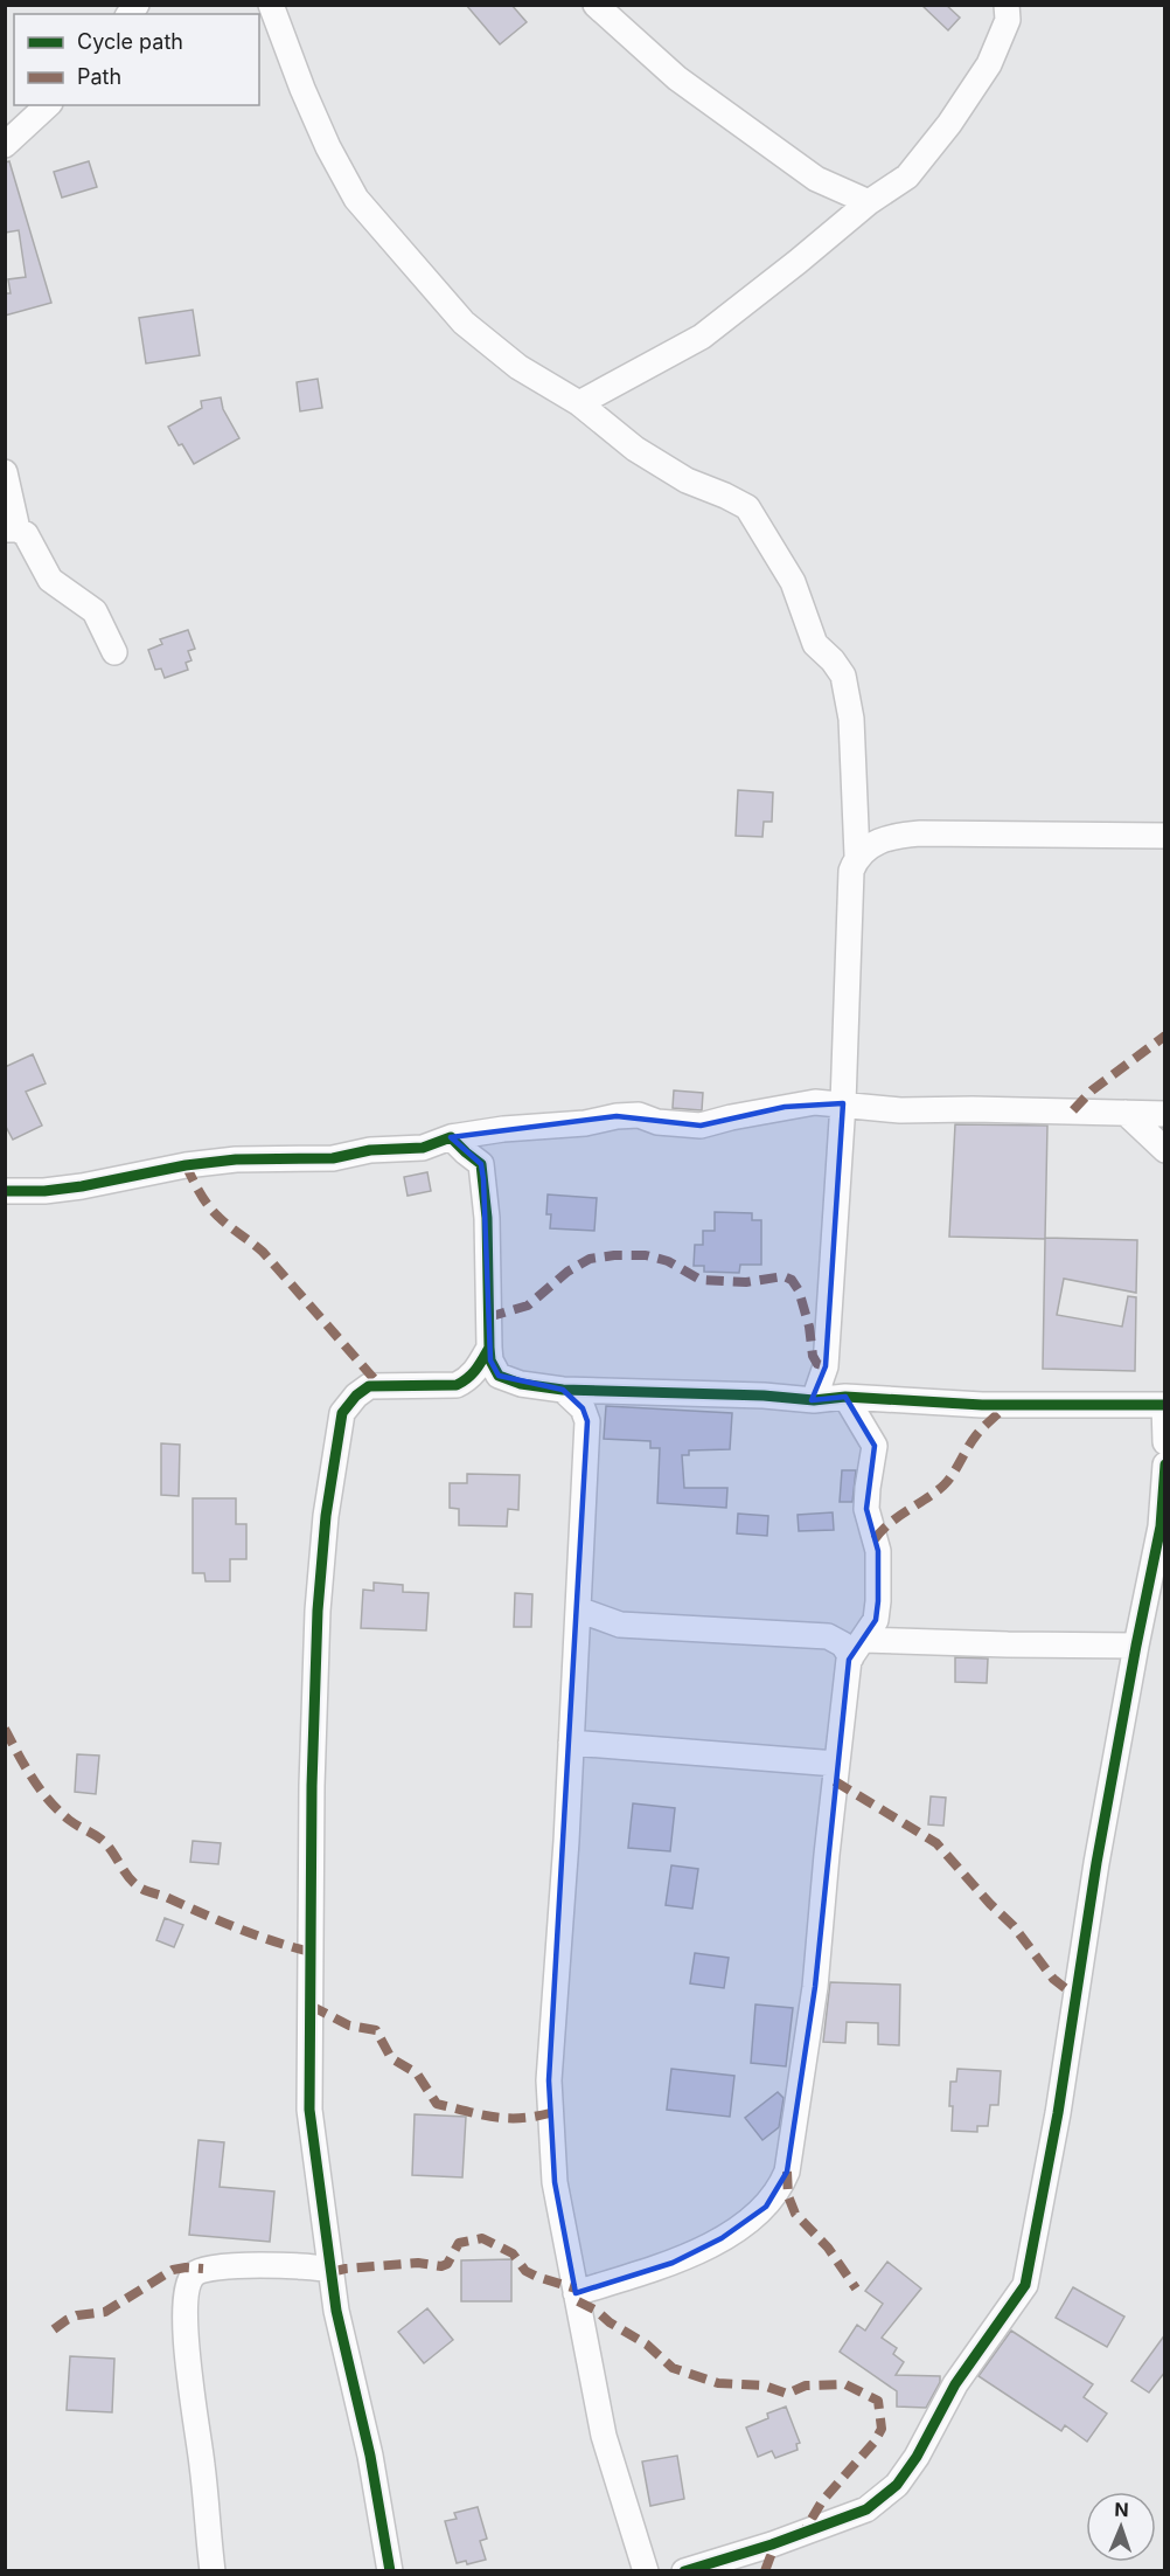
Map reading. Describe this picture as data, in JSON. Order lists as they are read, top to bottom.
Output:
{
  "legend": ["Cycle path", "Path"],
  "north": "top"
}
